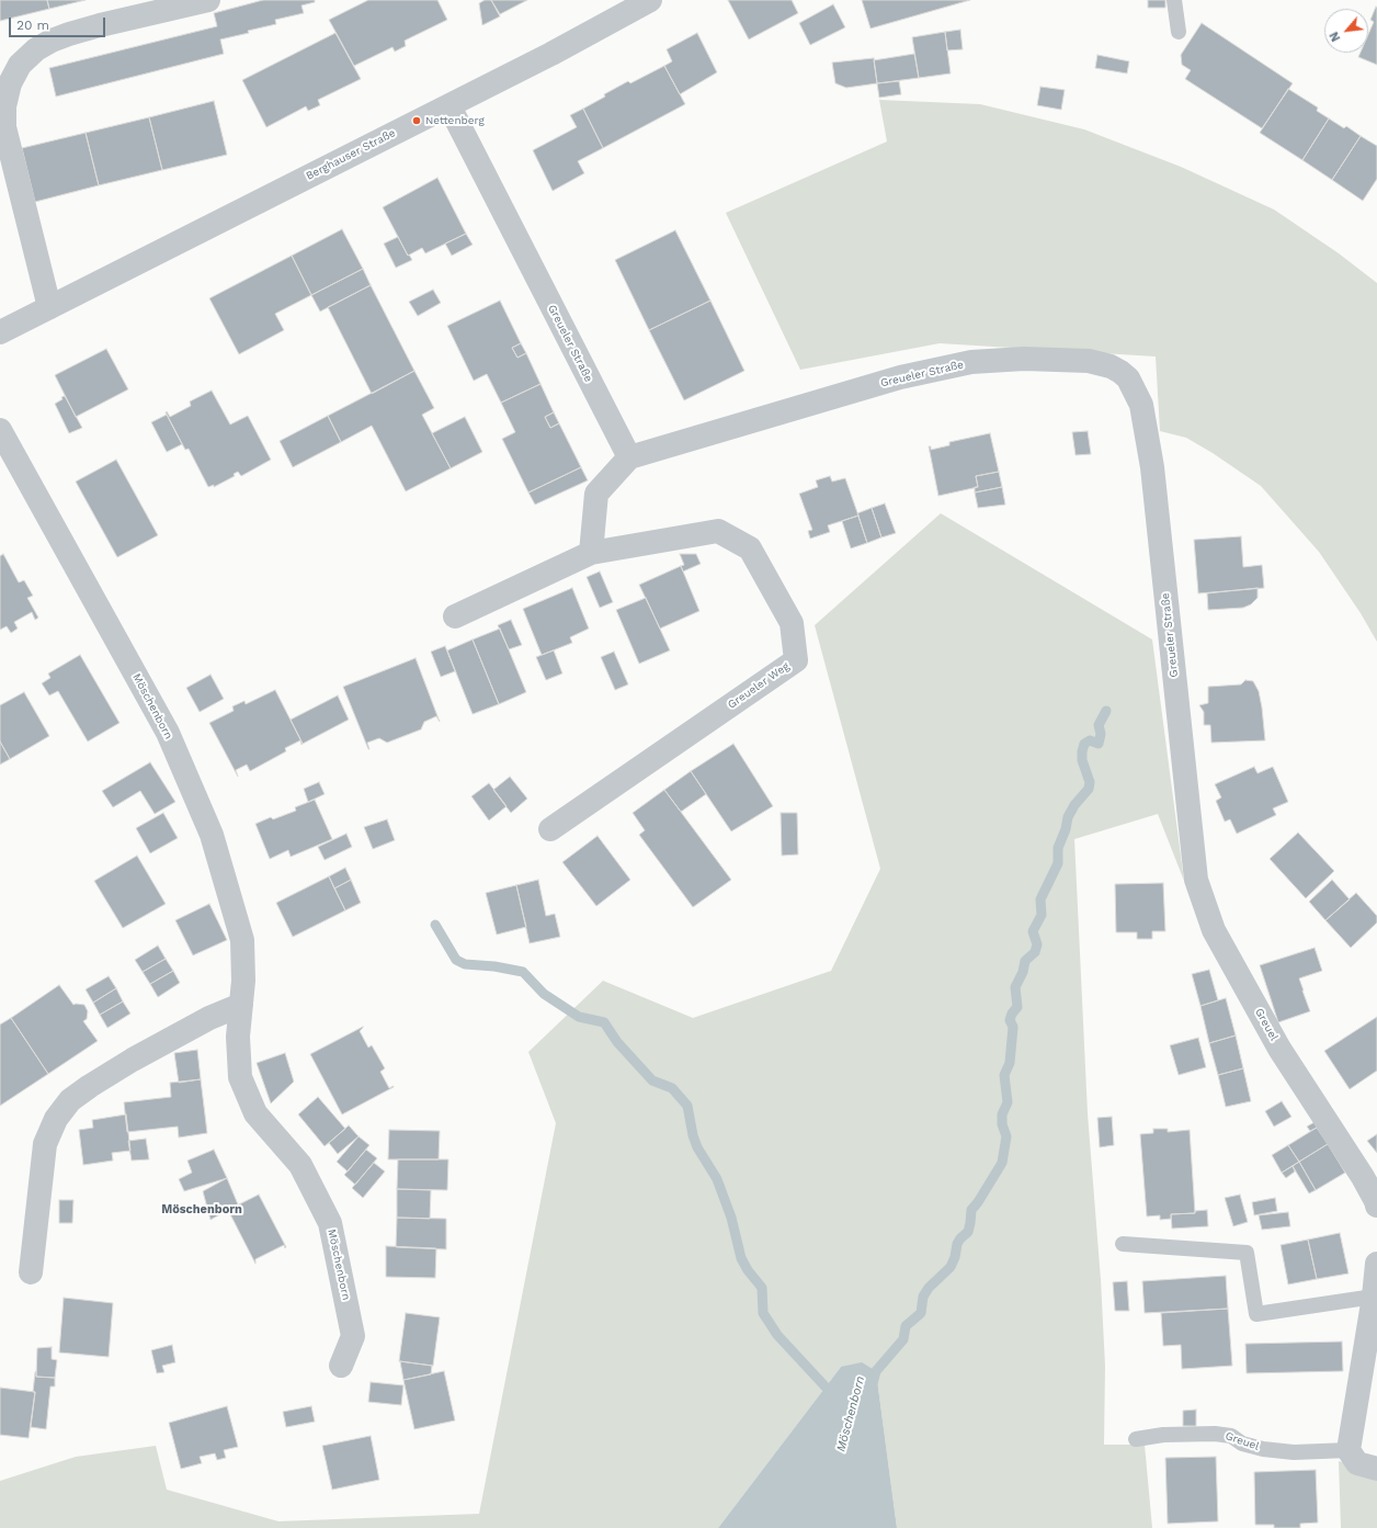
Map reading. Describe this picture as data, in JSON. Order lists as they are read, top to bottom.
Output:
{
  "streets": {
    "street": [
      "Berghauser Straße",
      "Greueler Straße",
      "Greueler Weg",
      "Möschenborn",
      "Greuel"
    ]
  },
  "crossings": [
    ["Berghauser Straße", "Greueler Straße"],
    ["Greueler Straße", "Greuel"]
  ],
  "districts": ["Möschenborn"],
  "water": ["Möschenborn"],
  "places": ["Nettenberg"],
  "scale_bar": "20 m",
  "north": "bottom left"
}
